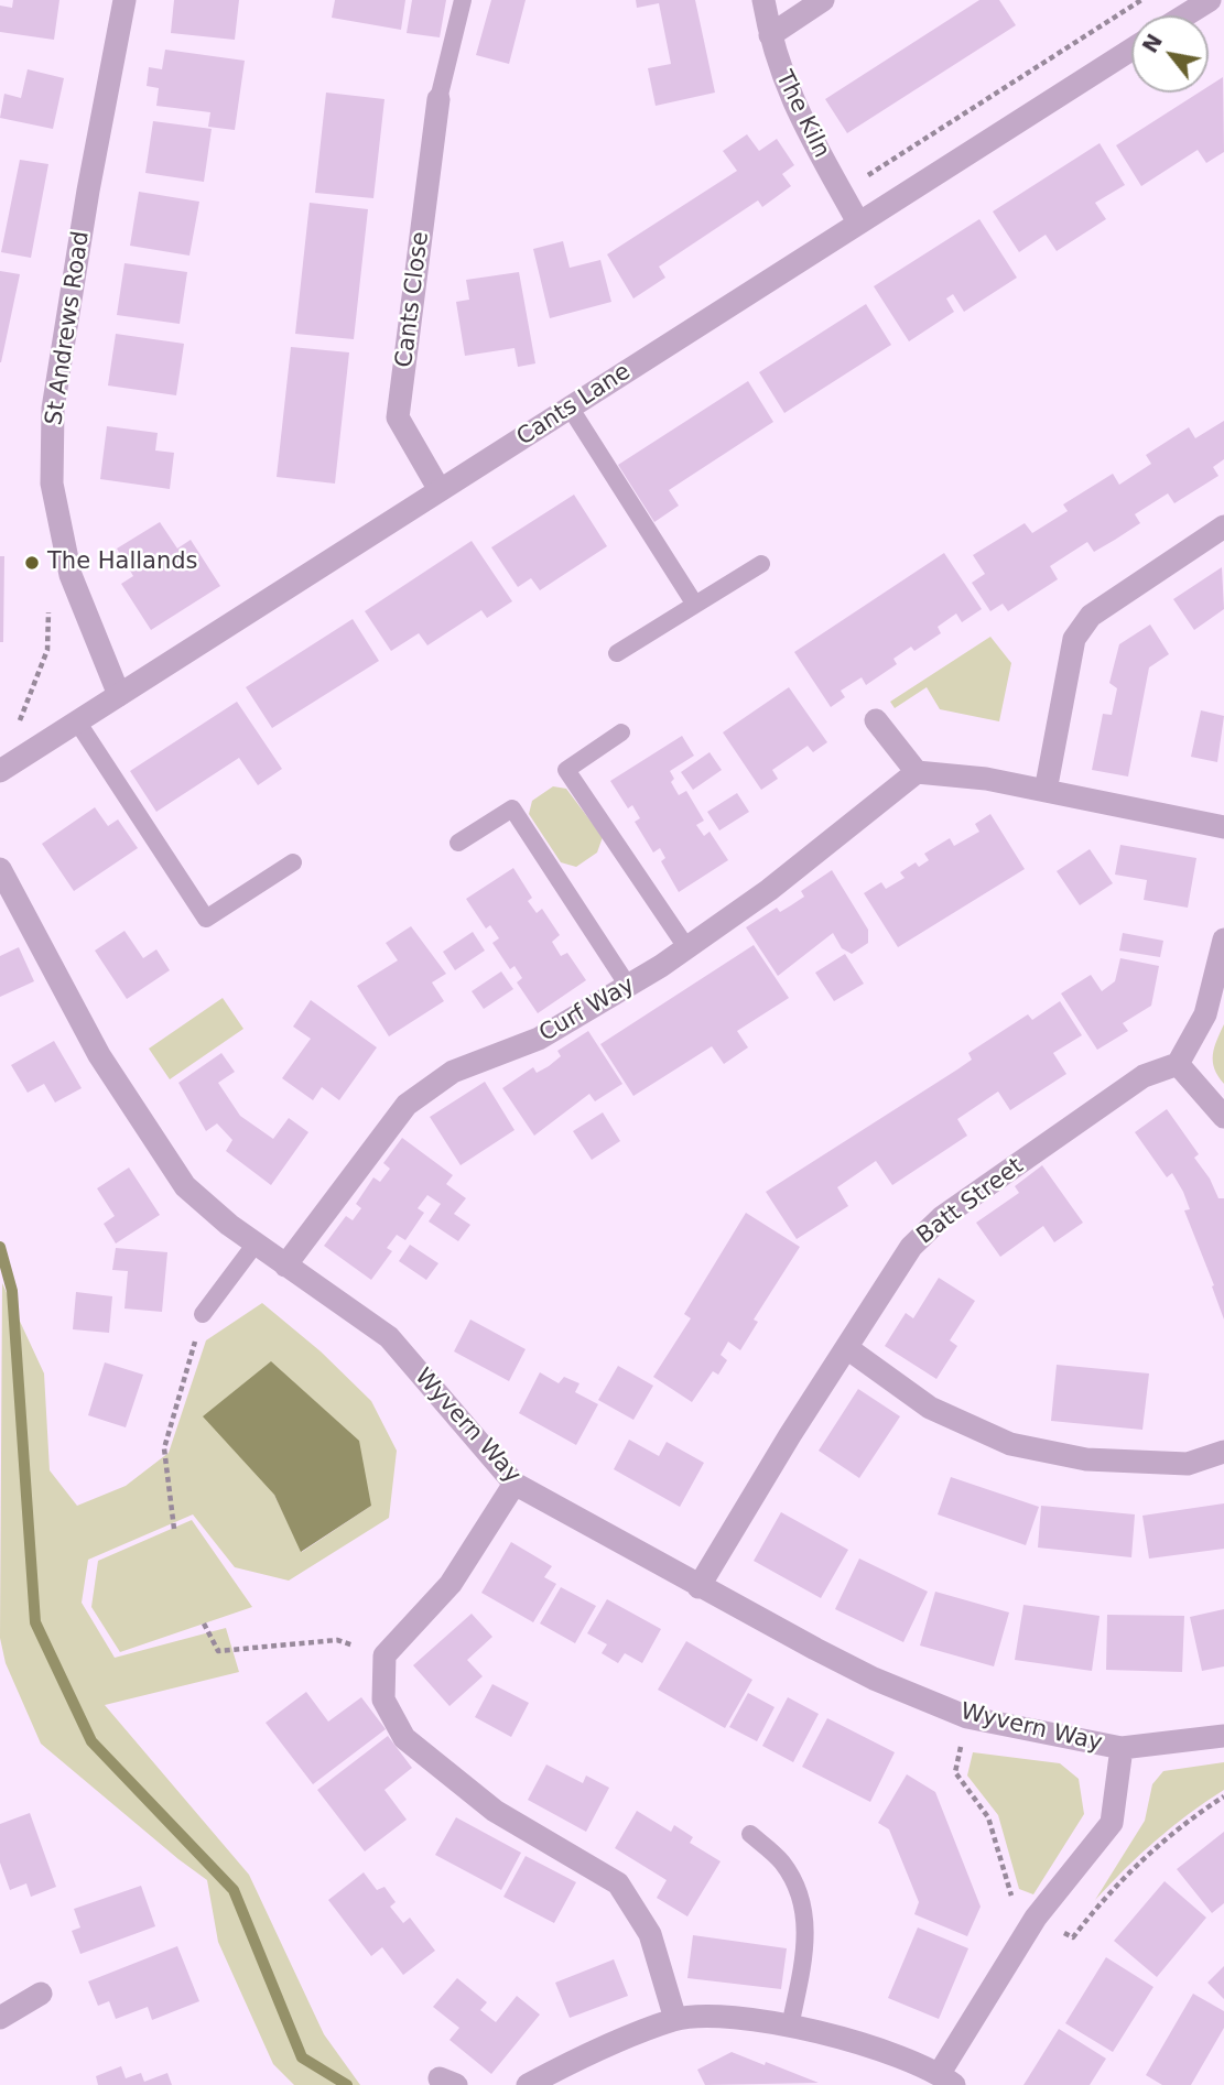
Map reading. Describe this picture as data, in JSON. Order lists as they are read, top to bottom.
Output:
{
  "streets": {
    "street": [
      "The Kiln",
      "Cants Close",
      "St Andrews Road",
      "Cants Lane",
      "Curf Way",
      "Batt Street",
      "Wyvern Way"
    ]
  },
  "crossings": [
    ["The Kiln", "Cants Lane"],
    ["Cants Close", "Cants Lane"],
    ["St Andrews Road", "Cants Lane"],
    ["Curf Way", "Wyvern Way"],
    ["Batt Street", "Wyvern Way"]
  ],
  "places": ["The Hallands"],
  "north": "top left"
}
